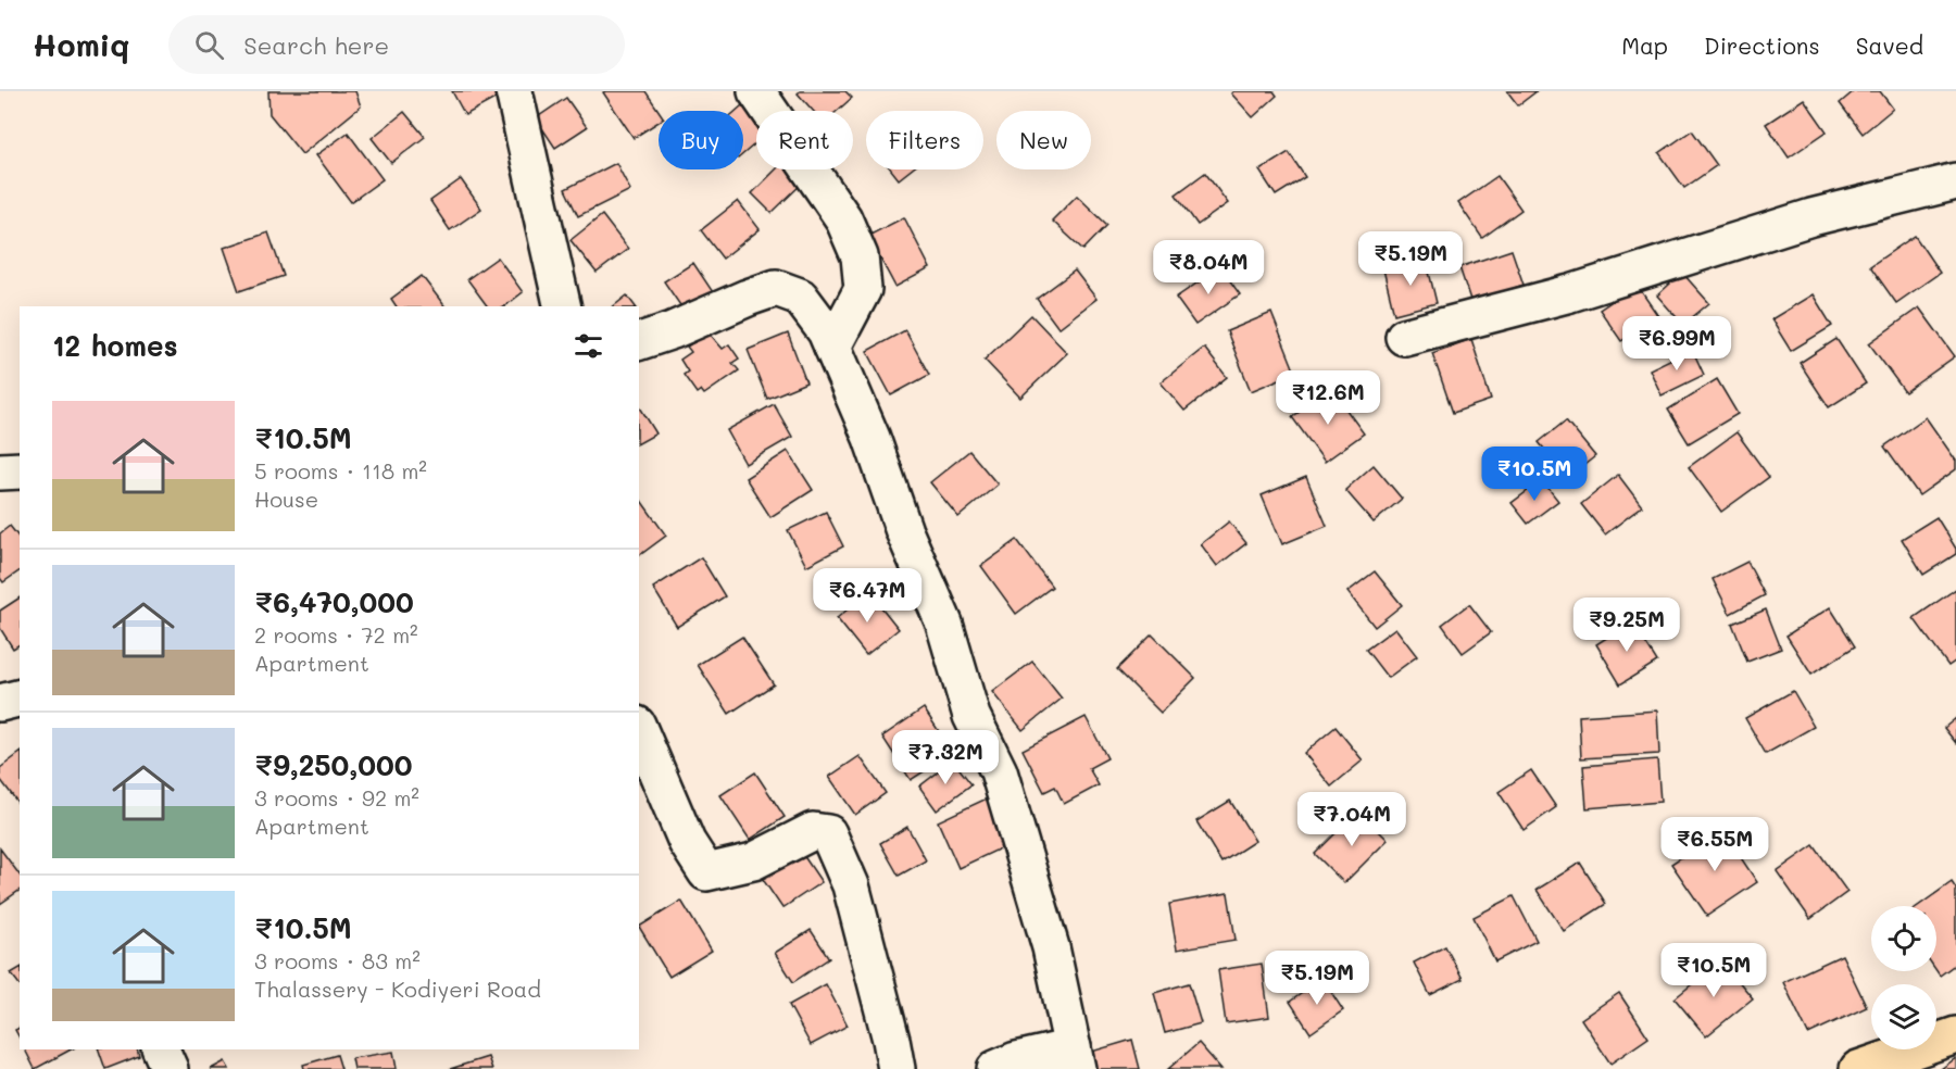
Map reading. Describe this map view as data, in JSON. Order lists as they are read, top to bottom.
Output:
{
  "page": {
    "header": "Homiq",
    "search": "Search here",
    "nav": ["Map", "Directions", "Saved"],
    "chip": [
      "Buy",
      "Rent",
      "Filters",
      "New"
    ],
    "price": [
      "₹5.19M",
      "₹8.04M",
      "₹6.99M",
      "₹12.6M",
      "₹10.5M",
      "₹6.47M",
      "₹9.25M",
      "₹7.32M",
      "₹7.04M",
      "₹6.55M",
      "₹10.5M",
      "₹5.19M"
    ],
    "heading": "12 homes",
    "list": [
      {
        "name": "₹10.5M",
        "note": "5 rooms · 118 m² · House"
      },
      {
        "name": "₹6,470,000",
        "note": "2 rooms · 72 m² · Apartment"
      },
      {
        "name": "₹9,250,000",
        "note": "3 rooms · 92 m² · Apartment"
      },
      {
        "name": "₹10.5M",
        "note": "3 rooms · 83 m² · Thalassery - Kodiyeri Road"
      }
    ]
  }
}
